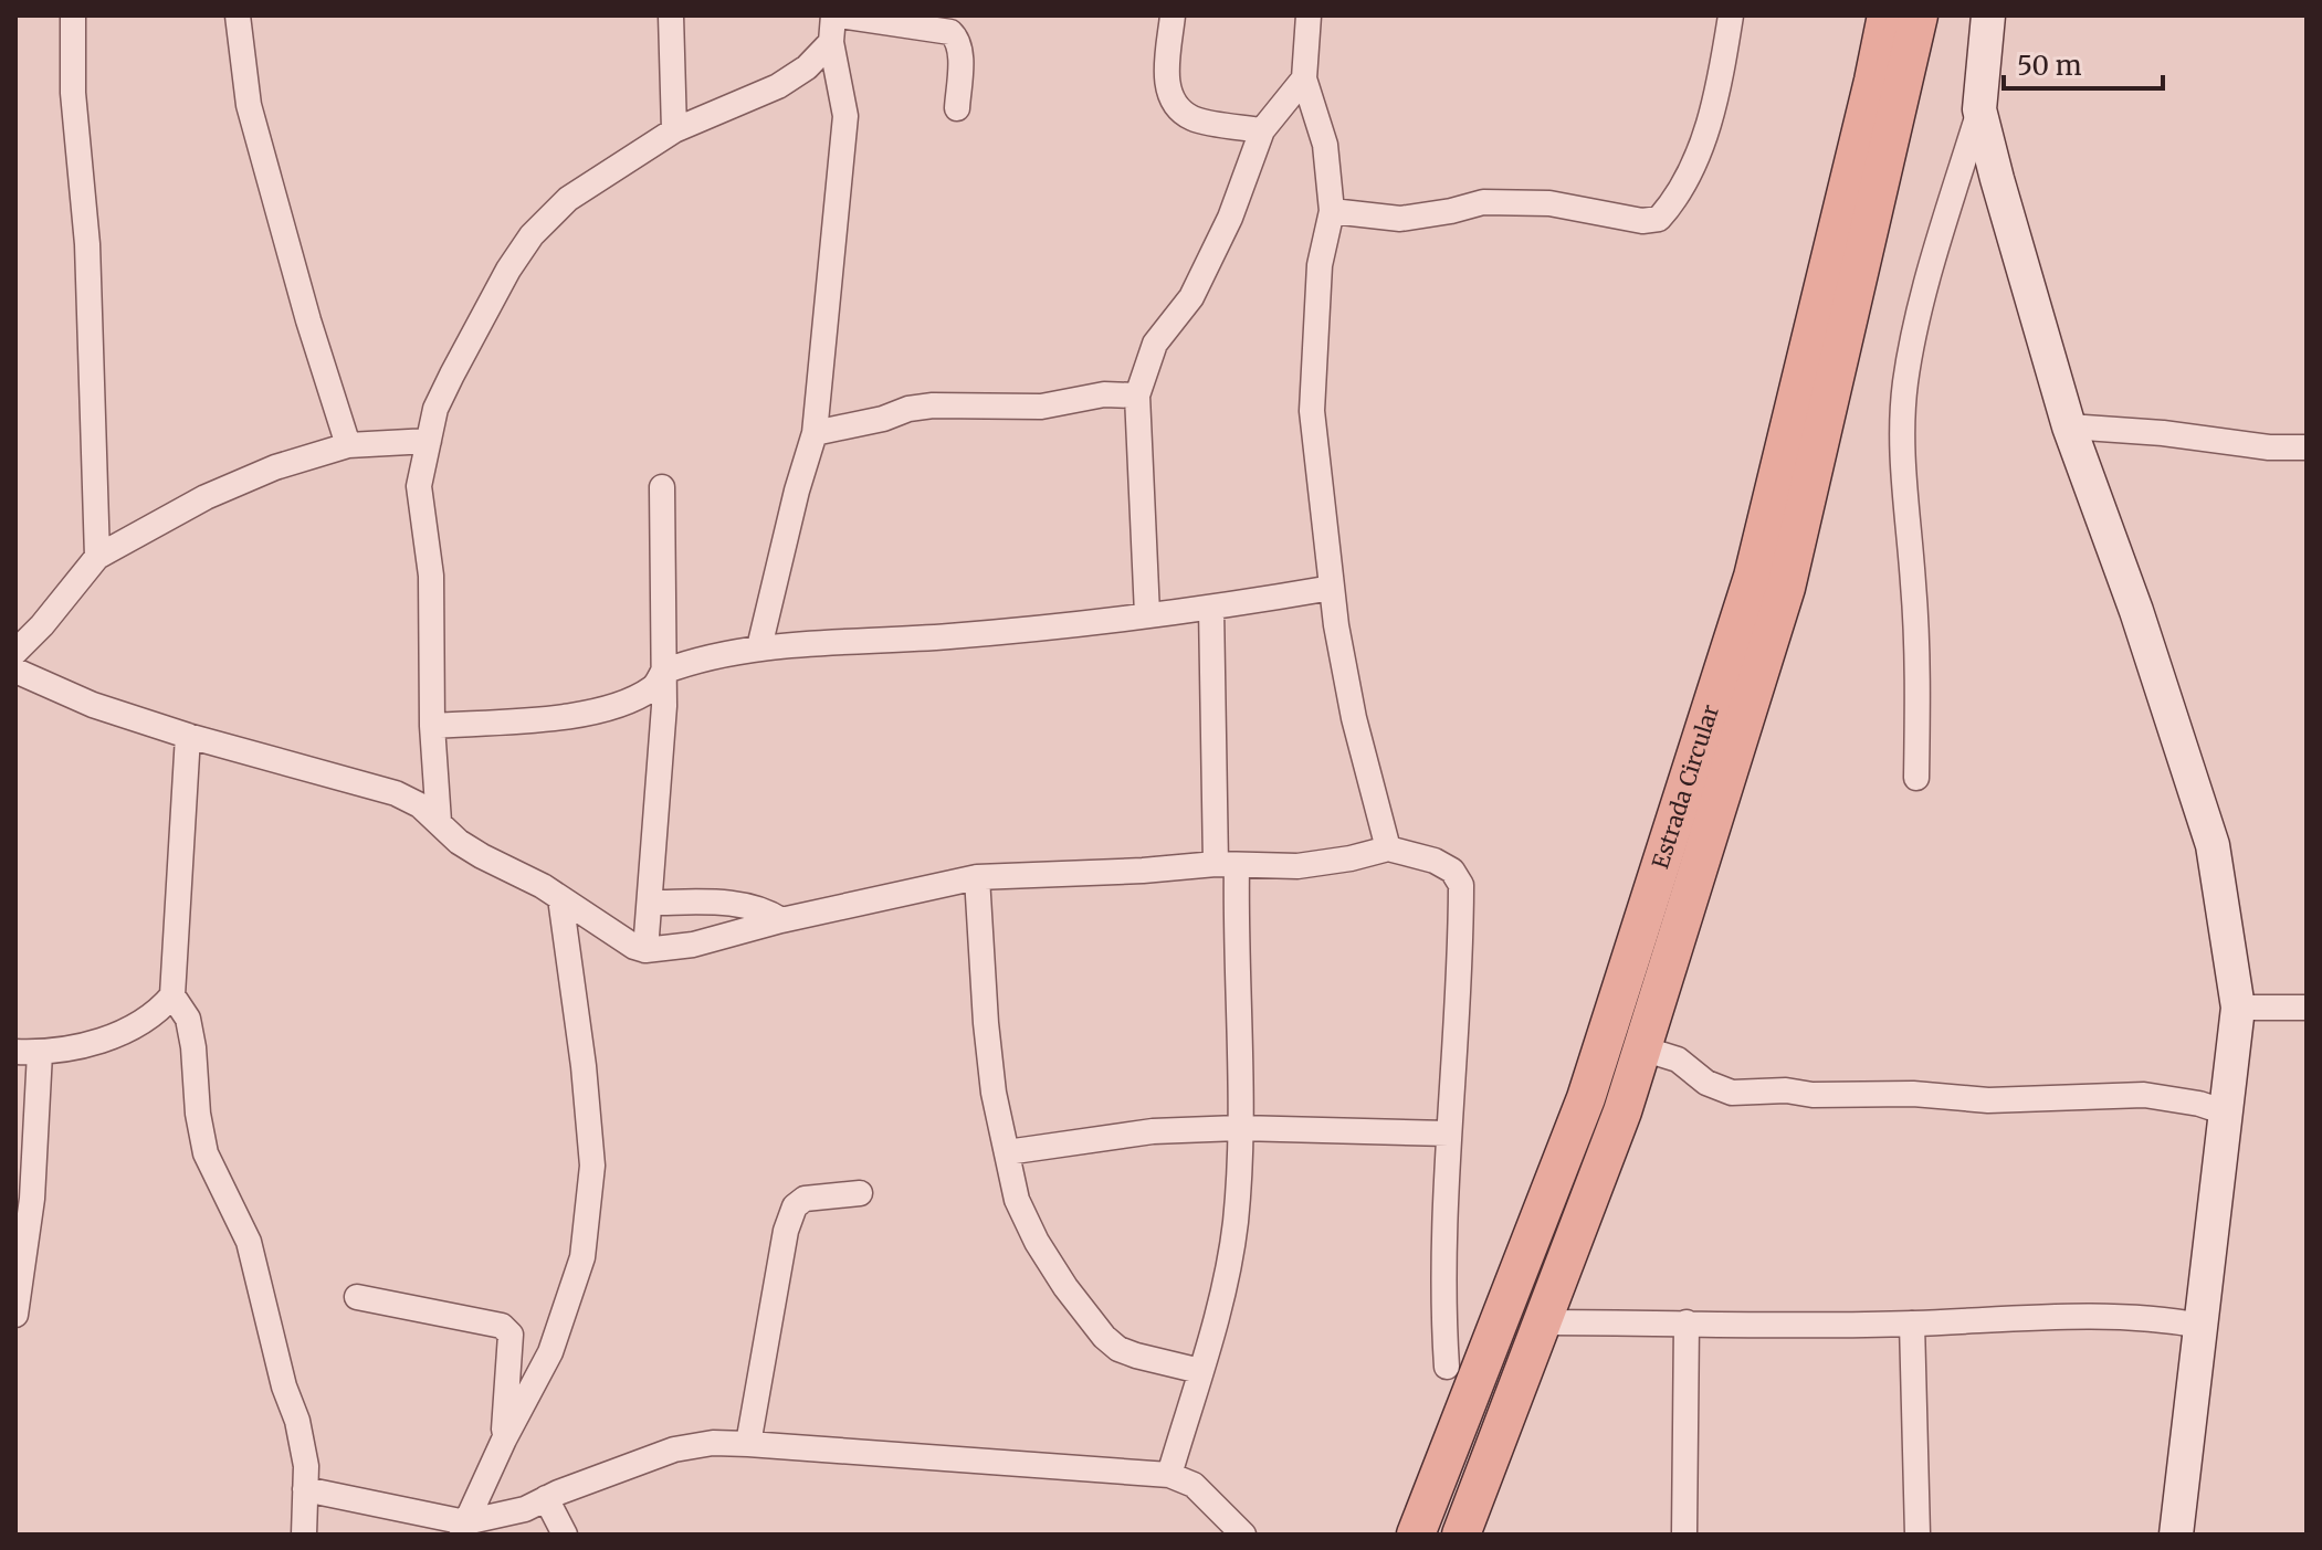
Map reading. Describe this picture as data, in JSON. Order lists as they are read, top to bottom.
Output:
{
  "streets": {
    "main road": ["Estrada Circular"]
  },
  "scale_bar": "50 m"
}
